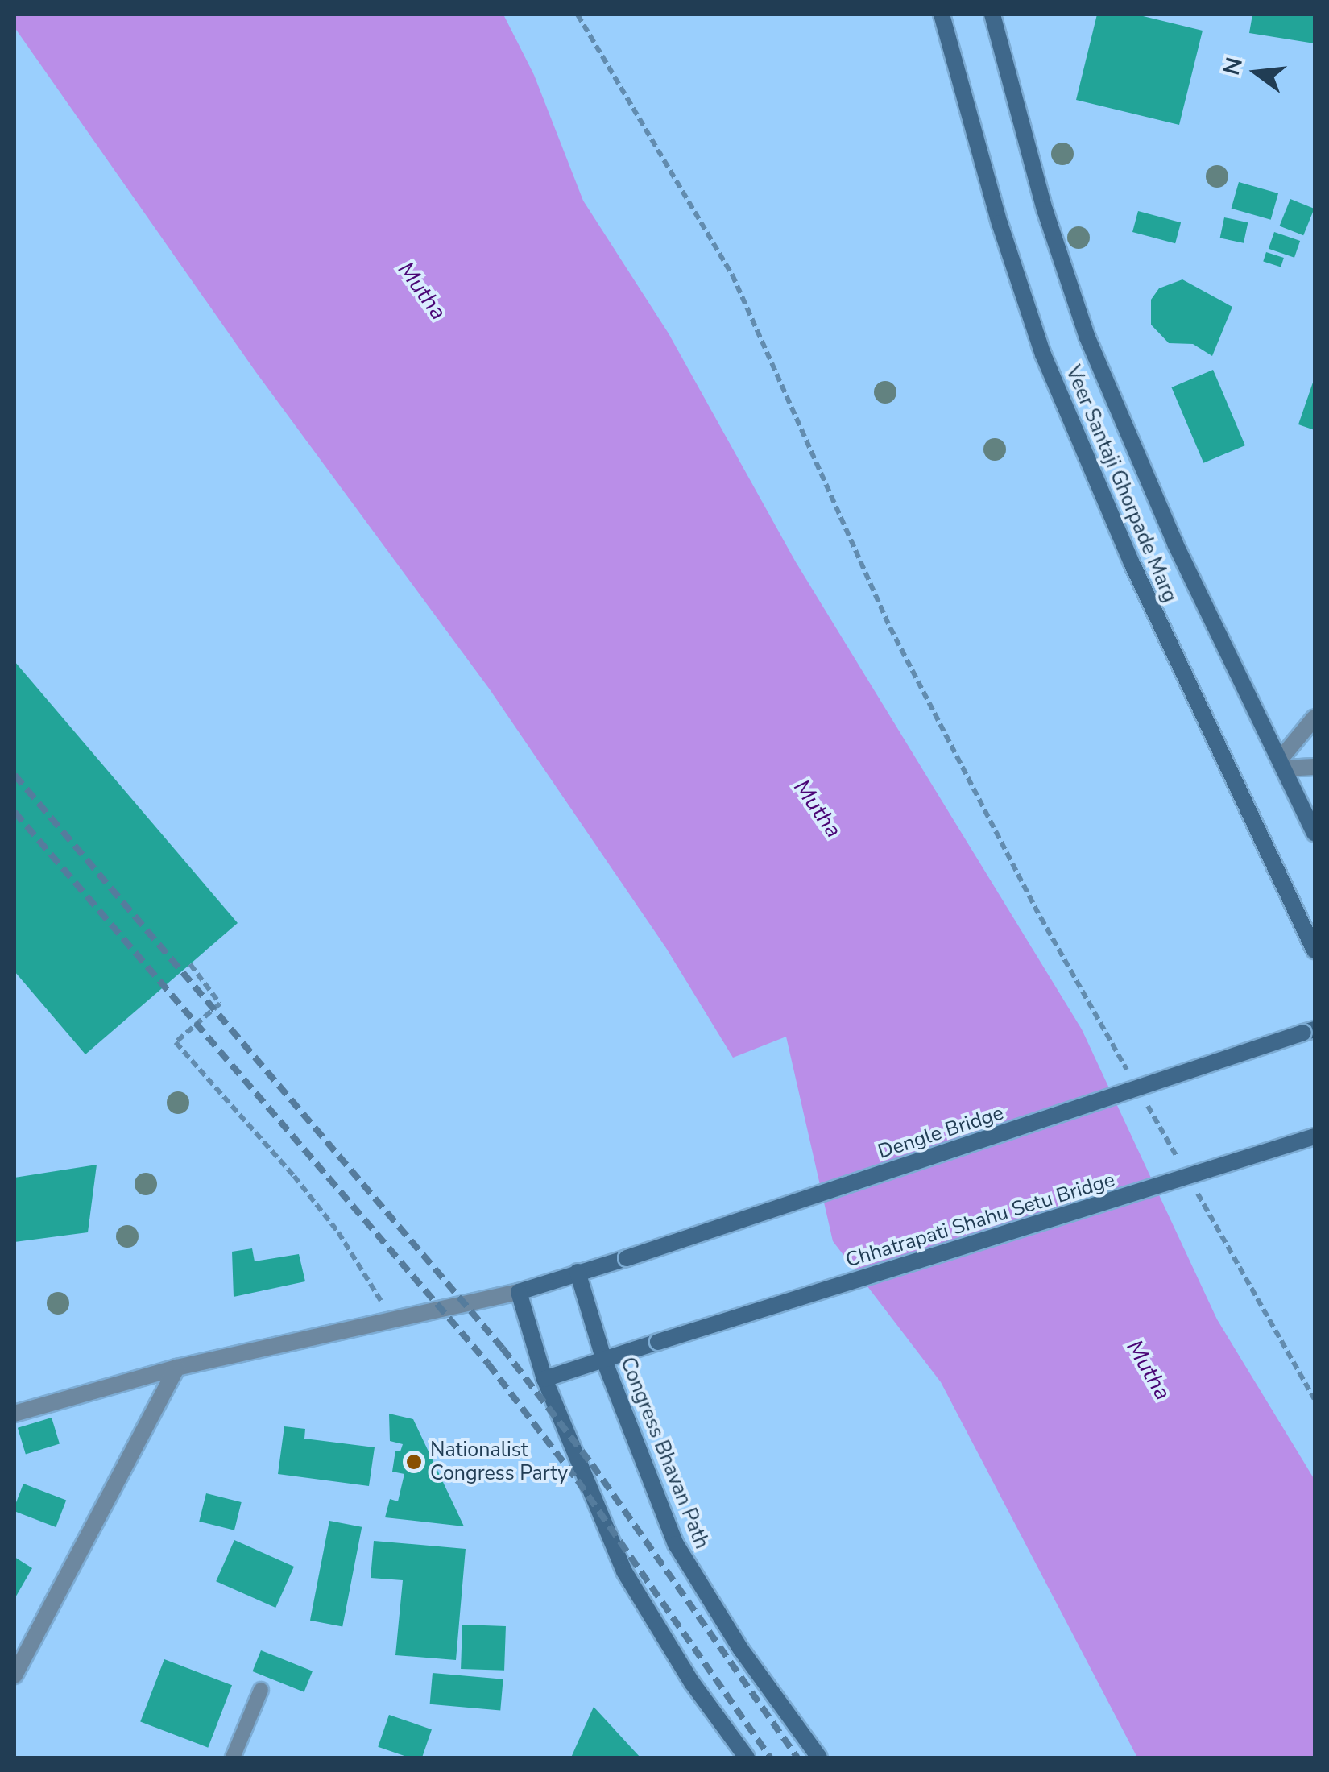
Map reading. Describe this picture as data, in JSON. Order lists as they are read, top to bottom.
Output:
{
  "streets": {
    "main road": [
      "Veer Santaji Ghorpade Marg",
      "Dengle Bridge",
      "Chhatrapati Shahu Setu Bridge",
      "Congress Bhavan Path"
    ]
  },
  "crossings": [
    ["Dengle Bridge", "Congress Bhavan Path"],
    ["Chhatrapati Shahu Setu Bridge", "Congress Bhavan Path"]
  ],
  "water": ["Mutha"],
  "places": ["Nationalist Congress Party"],
  "north": "left"
}
